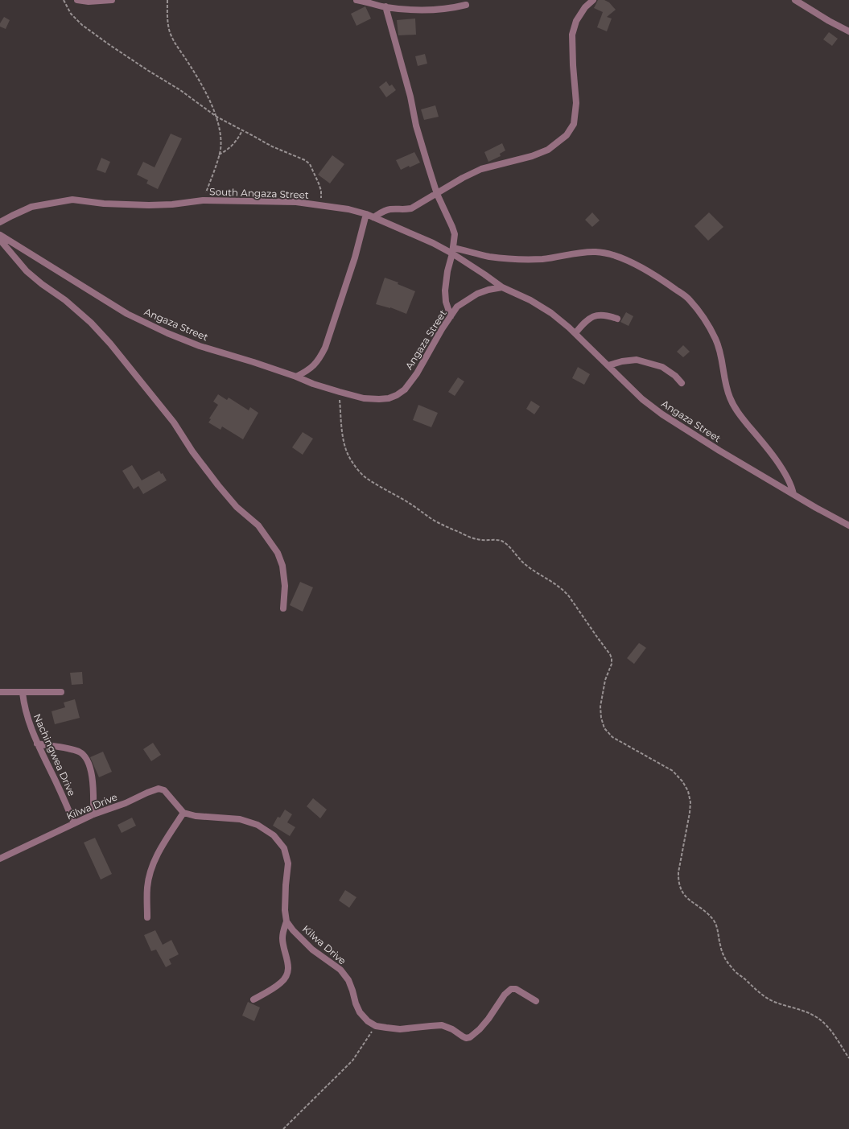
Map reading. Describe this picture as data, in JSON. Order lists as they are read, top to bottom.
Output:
{
  "streets": {
    "street": [
      "South Angaza Street",
      "Angaza Street",
      "Nachingwea Drive",
      "Kilwa Drive"
    ]
  },
  "crossings": [
    ["South Angaza Street", "Angaza Street"],
    ["Nachingwea Drive", "Kilwa Drive"]
  ]
}
